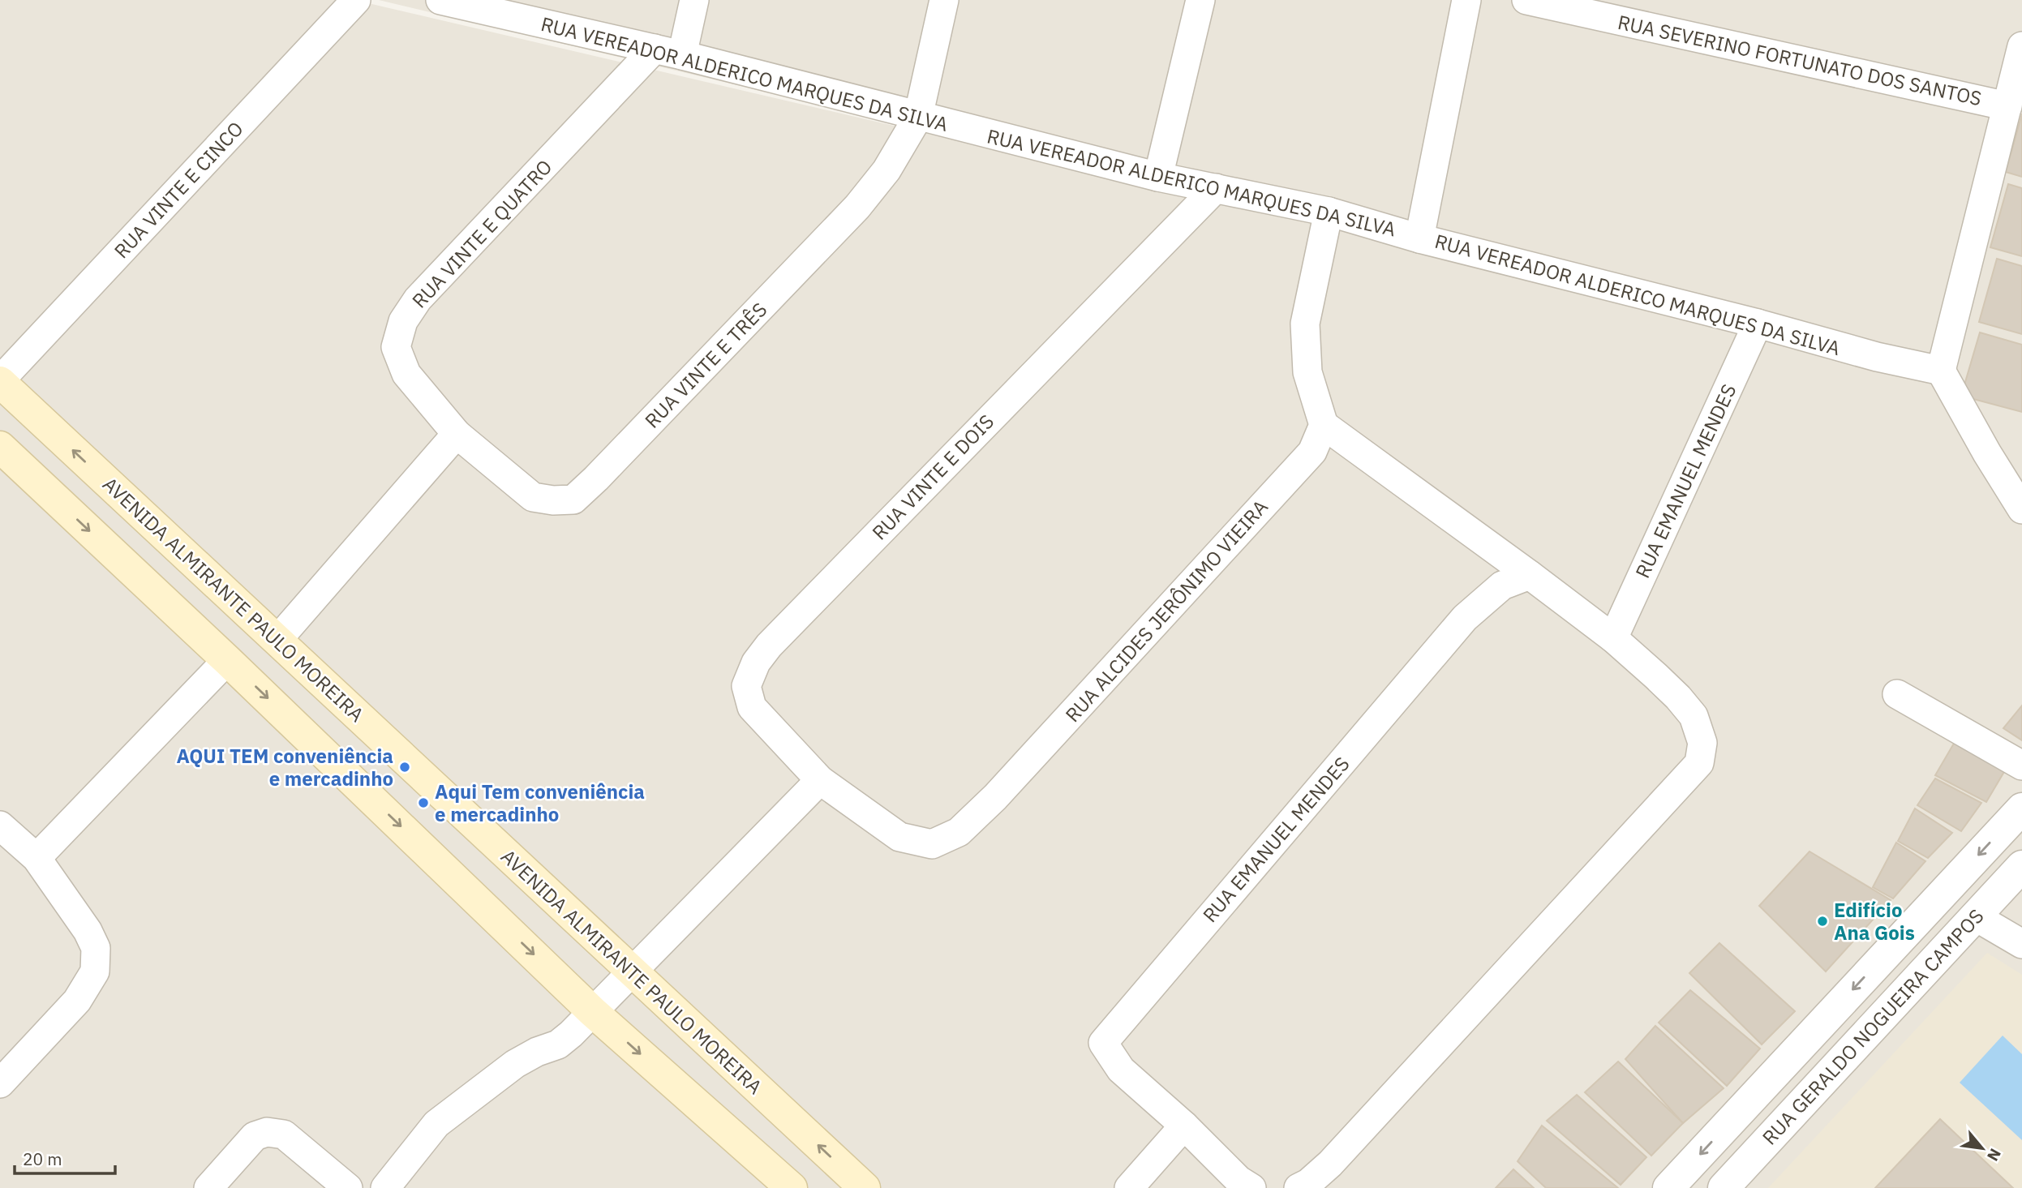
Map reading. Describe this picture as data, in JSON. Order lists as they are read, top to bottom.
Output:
{
  "streets": {
    "main road": ["AVENIDA ALMIRANTE PAULO MOREIRA"],
    "street": [
      "RUA SEVERINO FORTUNATO DOS SANTOS",
      "RUA VEREADOR ALDERICO MARQUES DA SILVA",
      "RUA VINTE E CINCO",
      "RUA VINTE E QUATRO",
      "RUA VINTE E TRÊS",
      "RUA VINTE E DOIS",
      "RUA EMANUEL MENDES",
      "RUA ALCIDES JERÔNIMO VIEIRA",
      "RUA GERALDO NOGUEIRA CAMPOS"
    ]
  },
  "crossings": [
    ["RUA VEREADOR ALDERICO MARQUES DA SILVA", "RUA VINTE E QUATRO"],
    ["RUA VEREADOR ALDERICO MARQUES DA SILVA", "RUA VINTE E TRÊS"],
    ["RUA VEREADOR ALDERICO MARQUES DA SILVA", "RUA VINTE E DOIS"],
    ["RUA VEREADOR ALDERICO MARQUES DA SILVA", "RUA EMANUEL MENDES"],
    ["RUA VINTE E CINCO", "AVENIDA ALMIRANTE PAULO MOREIRA"],
    ["RUA VINTE E QUATRO", "RUA VINTE E TRÊS"],
    ["RUA VINTE E DOIS", "RUA ALCIDES JERÔNIMO VIEIRA"]
  ],
  "places": ["AQUI TEM conveniência e mercadinho", "Aqui Tem conveniência e mercadinho", "Edifício Ana Gois"],
  "scale_bar": "20 m",
  "north": "bottom right"
}
